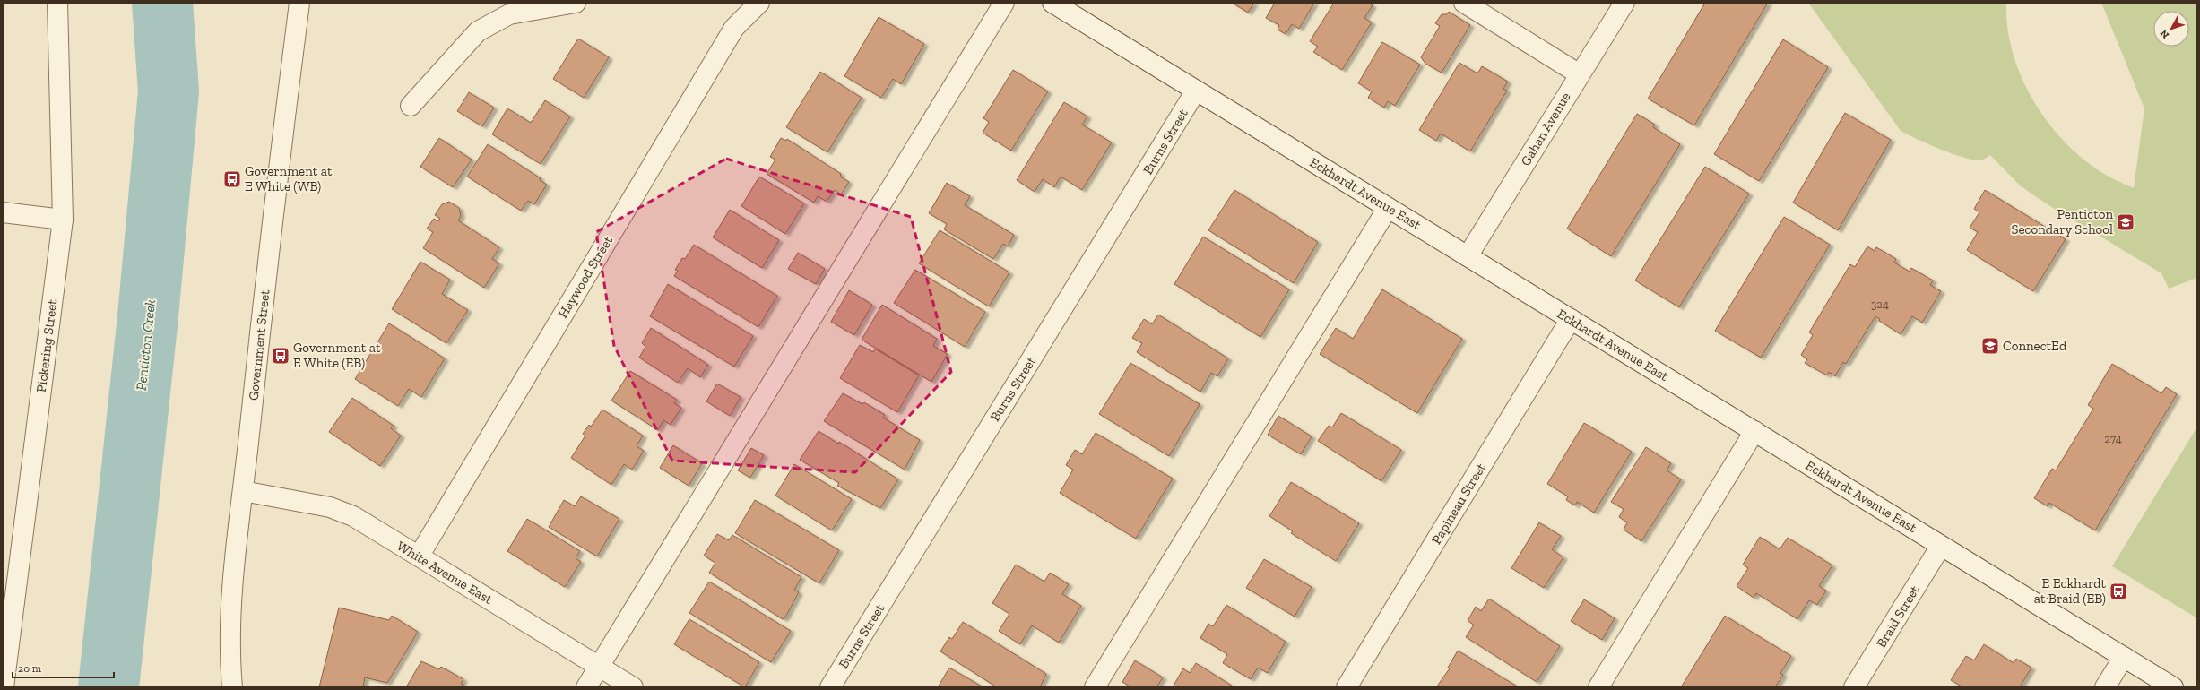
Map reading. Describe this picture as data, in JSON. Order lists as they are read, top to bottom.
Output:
{
  "streets": {
    "street": [
      "Gahan Avenue",
      "Burns Street",
      "Eckhardt Avenue East",
      "Haywood Street",
      "Government Street",
      "Pickering Street",
      "Papineau Street",
      "White Avenue East",
      "Braid Street"
    ]
  },
  "crossings": [
    ["Gahan Avenue", "Eckhardt Avenue East"],
    ["Burns Street", "Eckhardt Avenue East"],
    ["Eckhardt Avenue East", "Papineau Street"],
    ["Eckhardt Avenue East", "Braid Street"],
    ["Haywood Street", "White Avenue East"],
    ["Government Street", "White Avenue East"]
  ],
  "water": ["Penticton Creek"],
  "places": {
    "bus stop": ["Government at E White (WB)", "Government at E White (EB)", "E Eckhardt at Braid (EB)"],
    "school or university": ["Penticton Secondary School", "ConnectEd"]
  },
  "house_numbers": ["324", "274"],
  "scale_bar": "20 m",
  "north": "bottom left"
}
